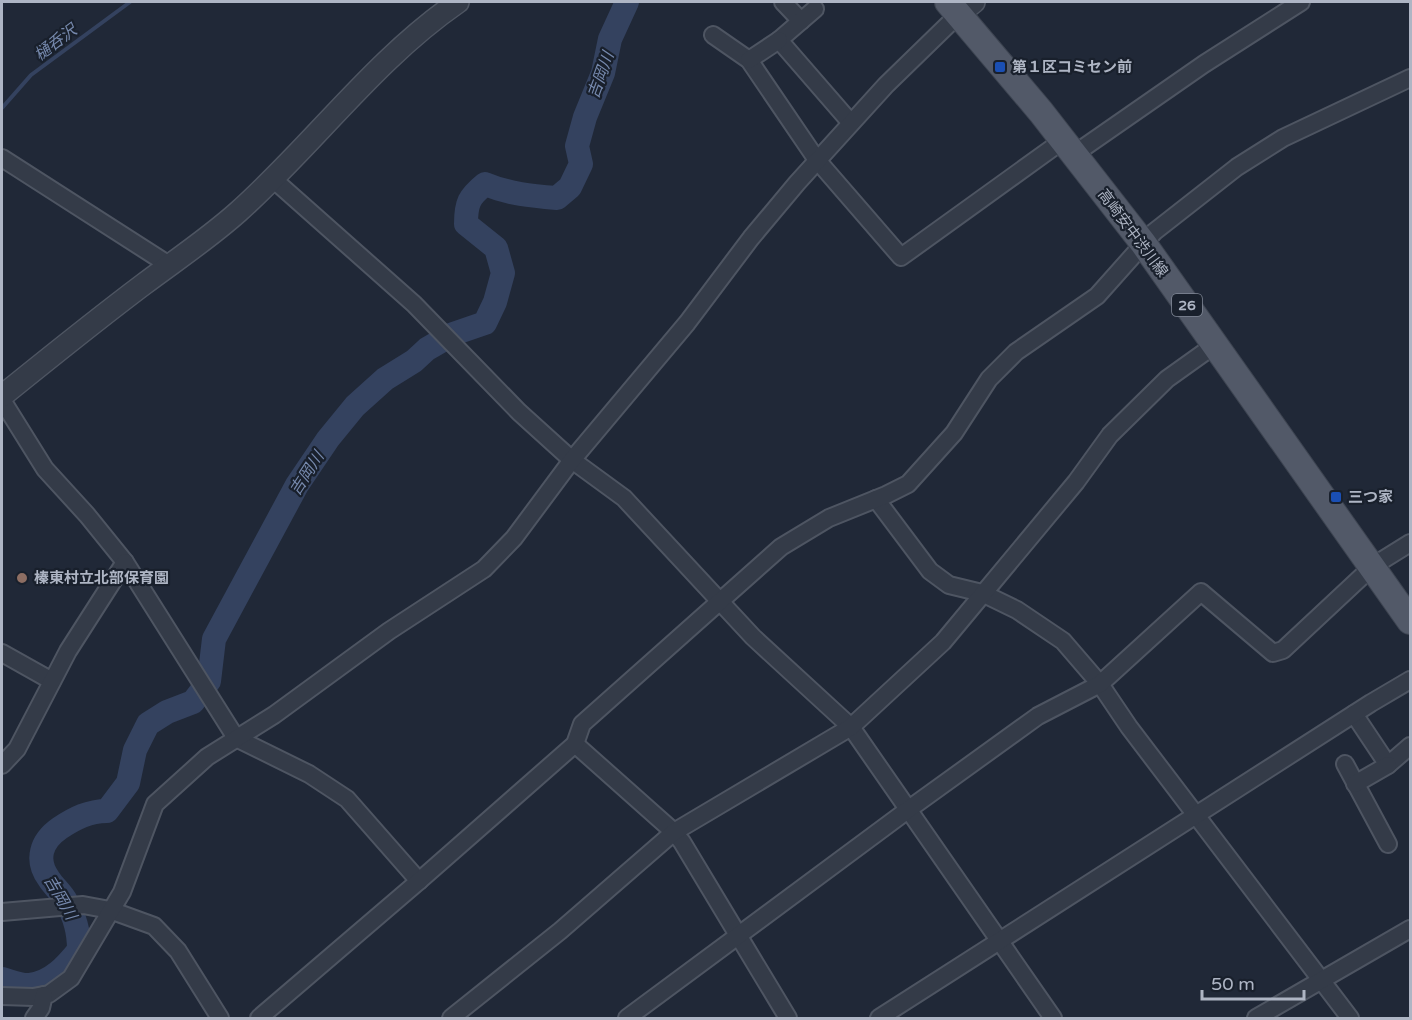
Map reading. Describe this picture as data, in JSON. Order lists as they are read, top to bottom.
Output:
{
  "streets": {
    "main road": ["高崎安中渋川線", "26"]
  },
  "water": ["樋呑沢", "吉岡川"],
  "places": {
    "transit": ["第１区コミセン前", "三つ家"],
    "other": ["榛東村立北部保育園"]
  },
  "scale_bar": "50 m"
}
